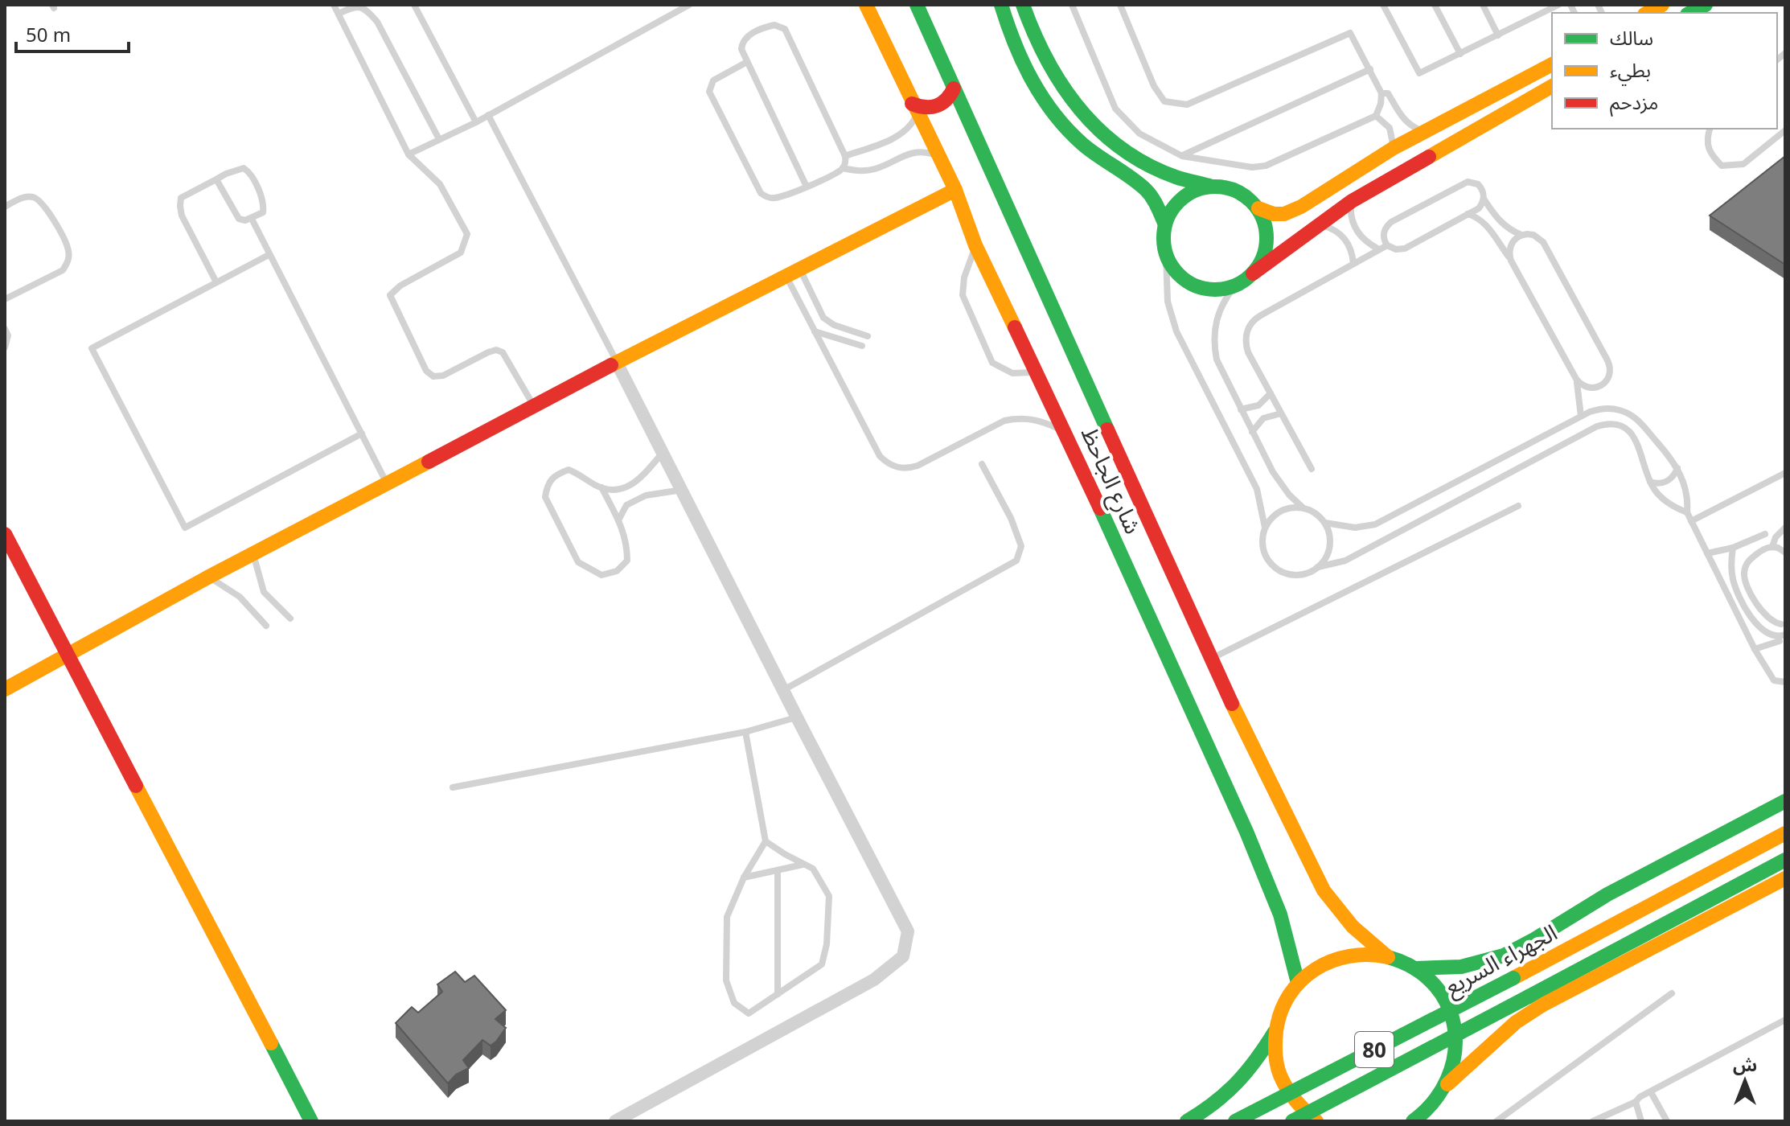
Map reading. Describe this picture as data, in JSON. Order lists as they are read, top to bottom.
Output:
{
  "streets": {
    "main road": ["شارع الجاحظ", "الجهراء السريع", "80"]
  },
  "legend": ["سالك", "بطيء", "مزدحم"],
  "scale_bar": "50 m",
  "north": "top"
}
